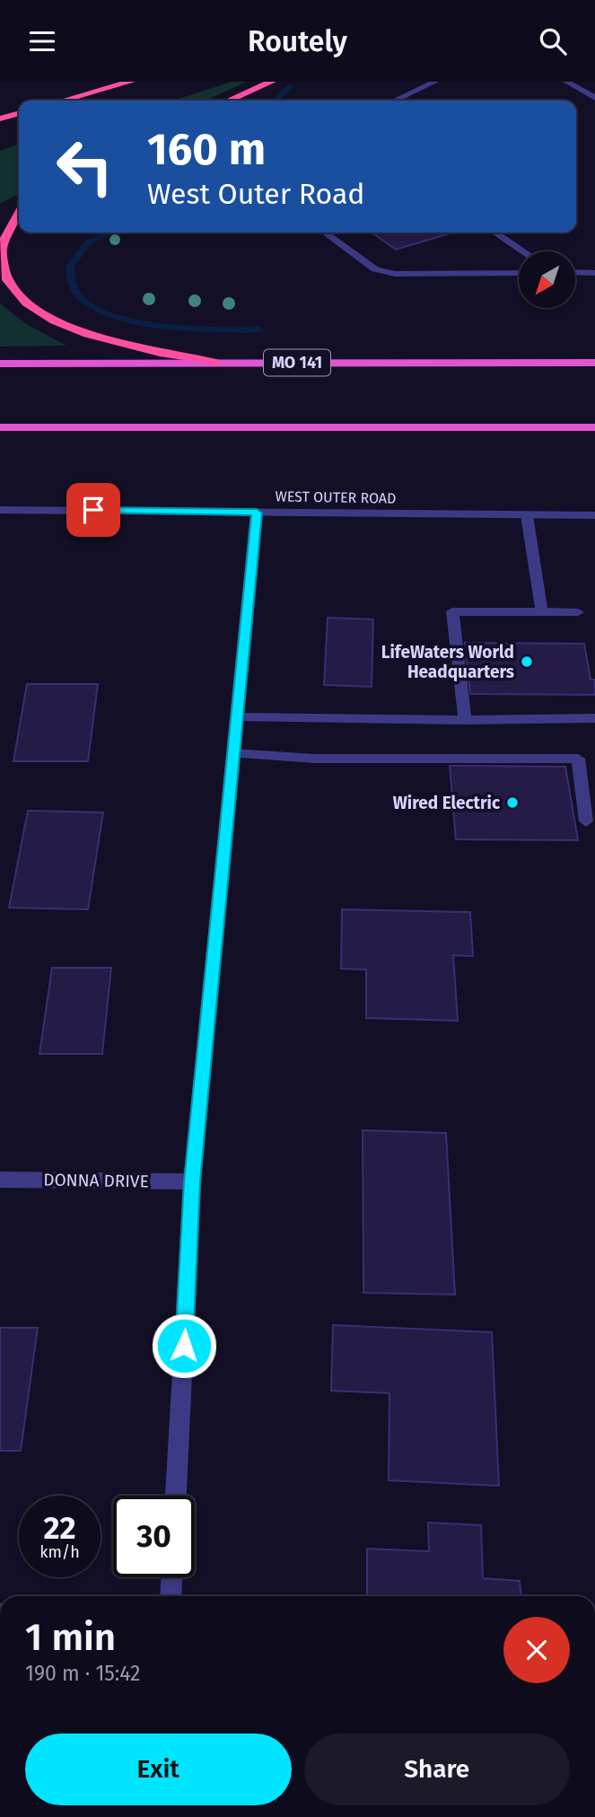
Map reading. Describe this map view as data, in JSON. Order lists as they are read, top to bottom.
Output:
{
  "streets": {
    "highway": ["MO 141"],
    "street": ["WEST OUTER ROAD", "DONNA DRIVE"]
  },
  "places": ["LifeWaters World Headquarters", "Wired Electric"],
  "north": "bottom left",
  "page": {
    "header": "Routely",
    "turn": ["160 m", "West Outer Road"],
    "speed": "22 km/h",
    "limit": "30",
    "heading": ["1 min", "190 m · 15:42"],
    "buttons": ["Exit", "Share"]
  }
}
